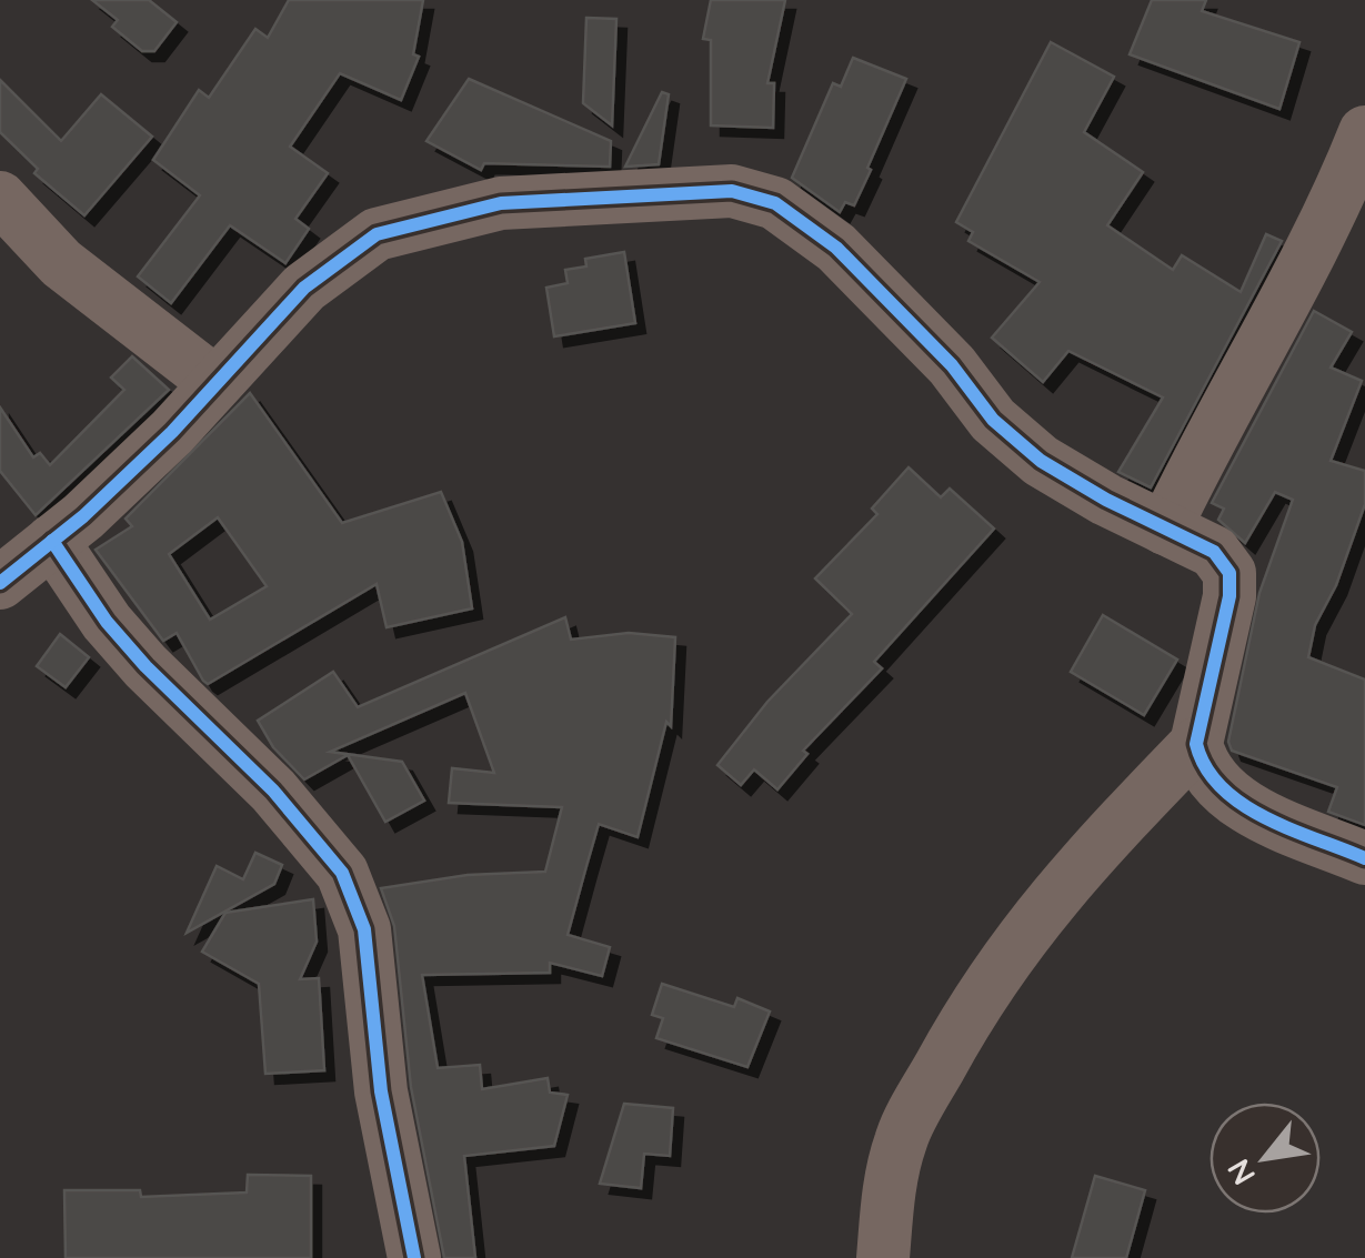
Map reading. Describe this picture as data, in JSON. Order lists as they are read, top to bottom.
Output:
{
  "north": "bottom left"
}
